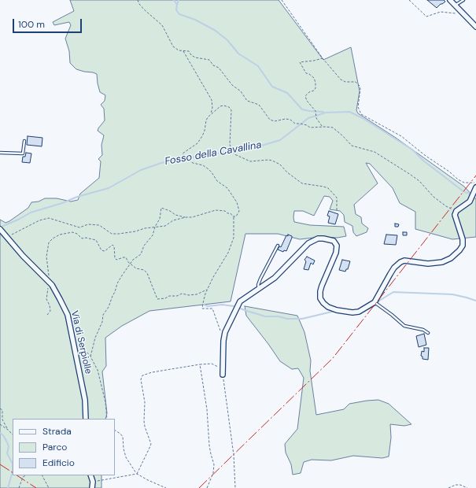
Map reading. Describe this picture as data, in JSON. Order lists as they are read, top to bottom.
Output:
{
  "streets": {
    "street": ["Via di Serpiolle"]
  },
  "water": ["Fosso della Cavallina"],
  "legend": ["Strada", "Parco", "Edificio"],
  "scale_bar": "100 m"
}
